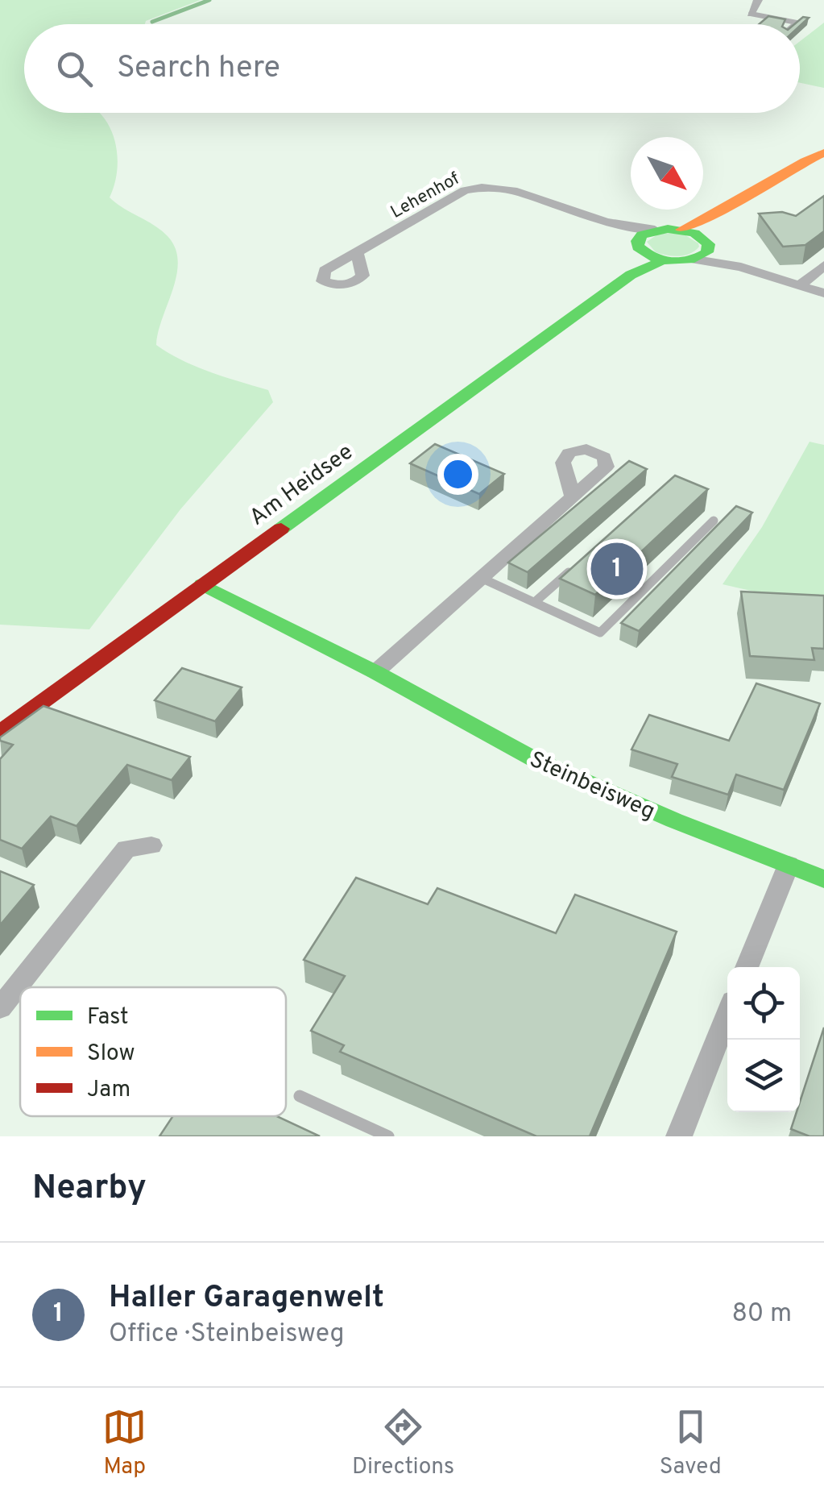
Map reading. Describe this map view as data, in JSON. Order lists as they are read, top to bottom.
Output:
{
  "streets": {
    "main road": ["Am Heidsee", "Steinbeisweg"],
    "street": ["Lehenhof"]
  },
  "crossings": [
    ["Lehenhof", "Am Heidsee"],
    ["Am Heidsee", "Steinbeisweg"]
  ],
  "legend": ["Fast", "Slow", "Jam"],
  "north": "bottom right",
  "page": {
    "search": "Search here",
    "pins": "1",
    "heading": "Nearby",
    "list": [
      {
        "mark": "1",
        "name": "Haller Garagenwelt",
        "note": "Office · Steinbeisweg",
        "value": "80 m"
      }
    ],
    "nav": ["Map", "Directions", "Saved"]
  }
}
